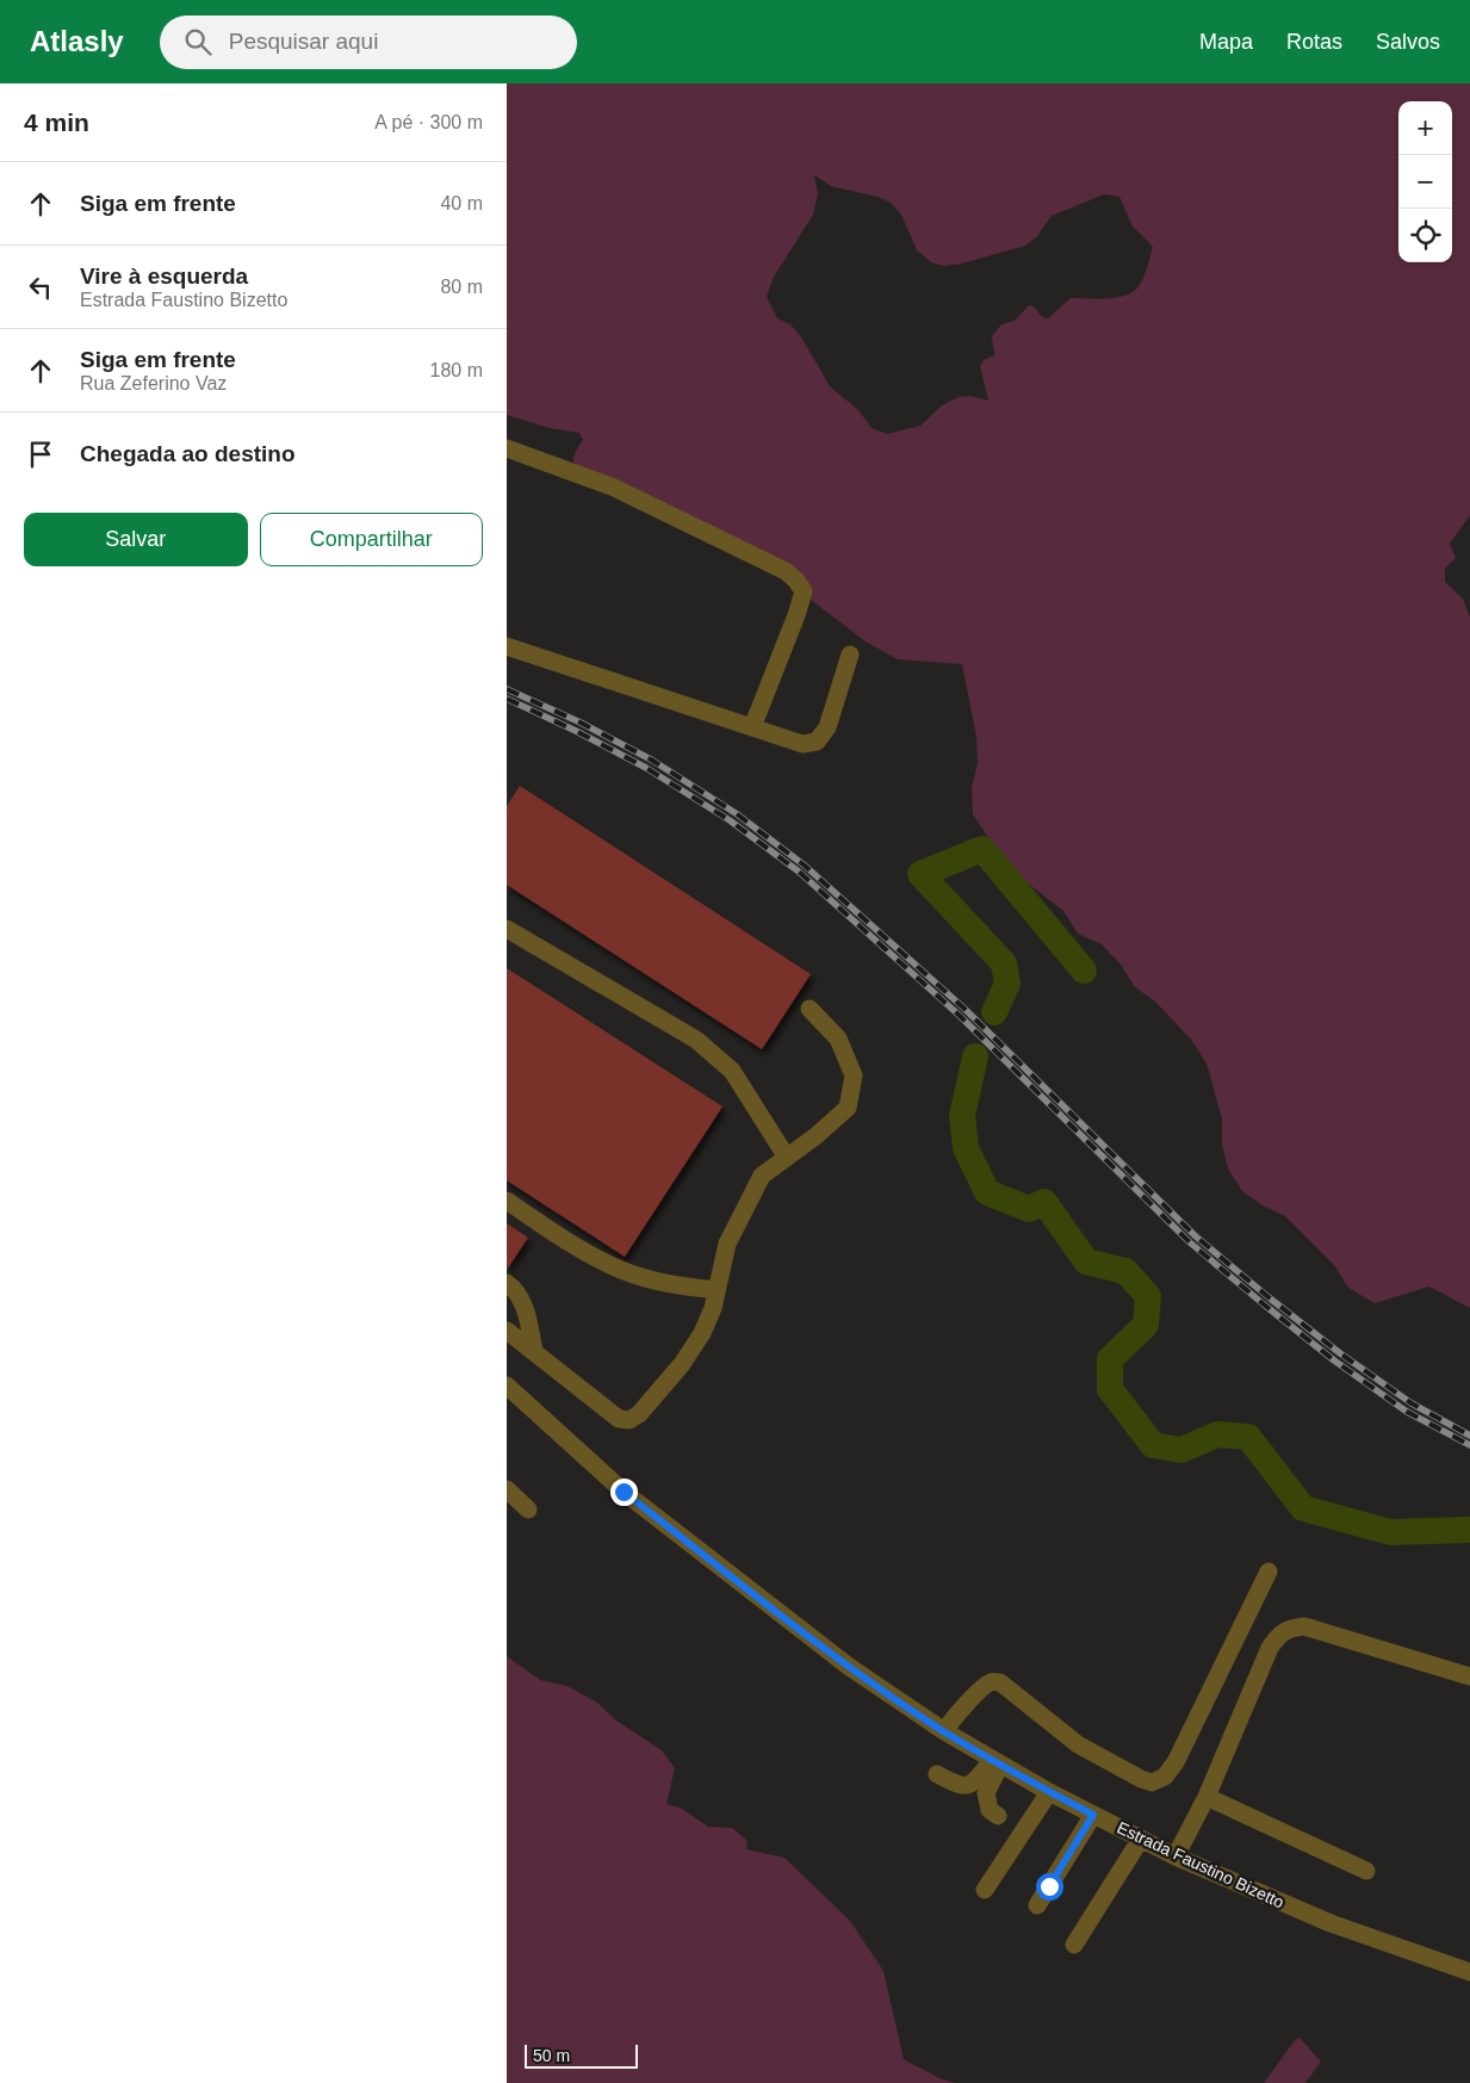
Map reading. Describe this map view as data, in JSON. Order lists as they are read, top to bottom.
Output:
{
  "streets": {
    "street": ["Estrada Faustino Bizetto"]
  },
  "scale_bar": "50 m",
  "page": {
    "header": "Atlasly",
    "search": "Pesquisar aqui",
    "nav": ["Mapa", "Rotas", "Salvos"],
    "heading": ["4 min", "A pé · 300 m"],
    "map_buttons": ["+", "−"],
    "list": [
      ["Siga em frente", "40 m"],
      ["Vire à esquerda", "Estrada Faustino Bizetto", "80 m"],
      ["Siga em frente", "Rua Zeferino Vaz", "180 m"],
      "Chegada ao destino"
    ],
    "buttons": ["Salvar", "Compartilhar"],
    "scale": "50 m"
  }
}
